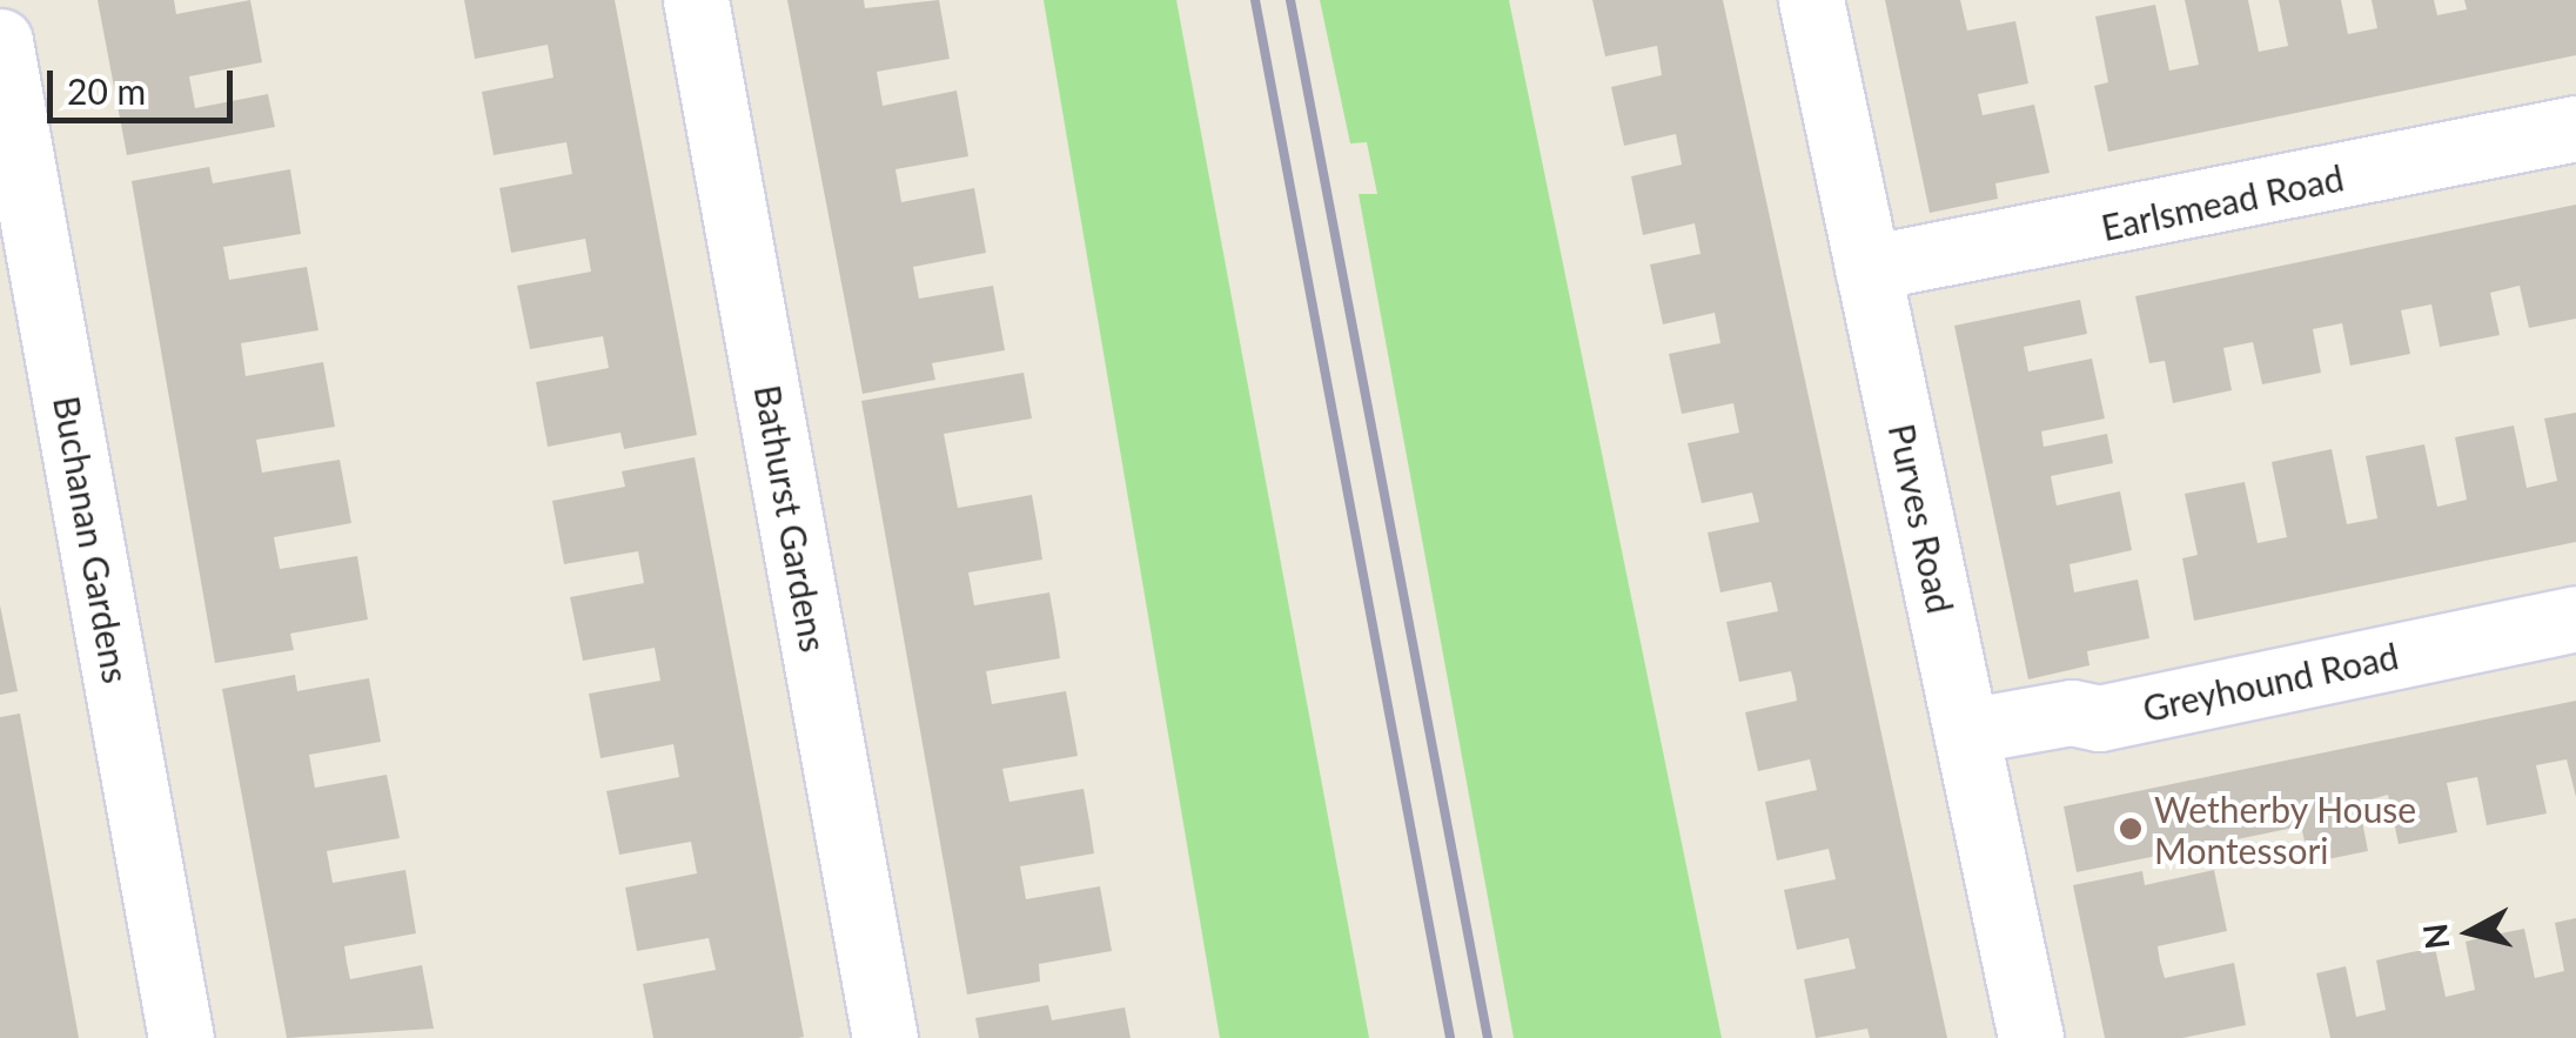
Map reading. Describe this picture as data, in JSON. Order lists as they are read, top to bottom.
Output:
{
  "streets": {
    "street": [
      "Earlsmead Road",
      "Bathurst Gardens",
      "Purves Road",
      "Buchanan Gardens",
      "Greyhound Road"
    ]
  },
  "crossings": [
    ["Earlsmead Road", "Purves Road"],
    ["Purves Road", "Greyhound Road"]
  ],
  "places": ["Wetherby House Montessori"],
  "scale_bar": "20 m",
  "north": "left"
}
